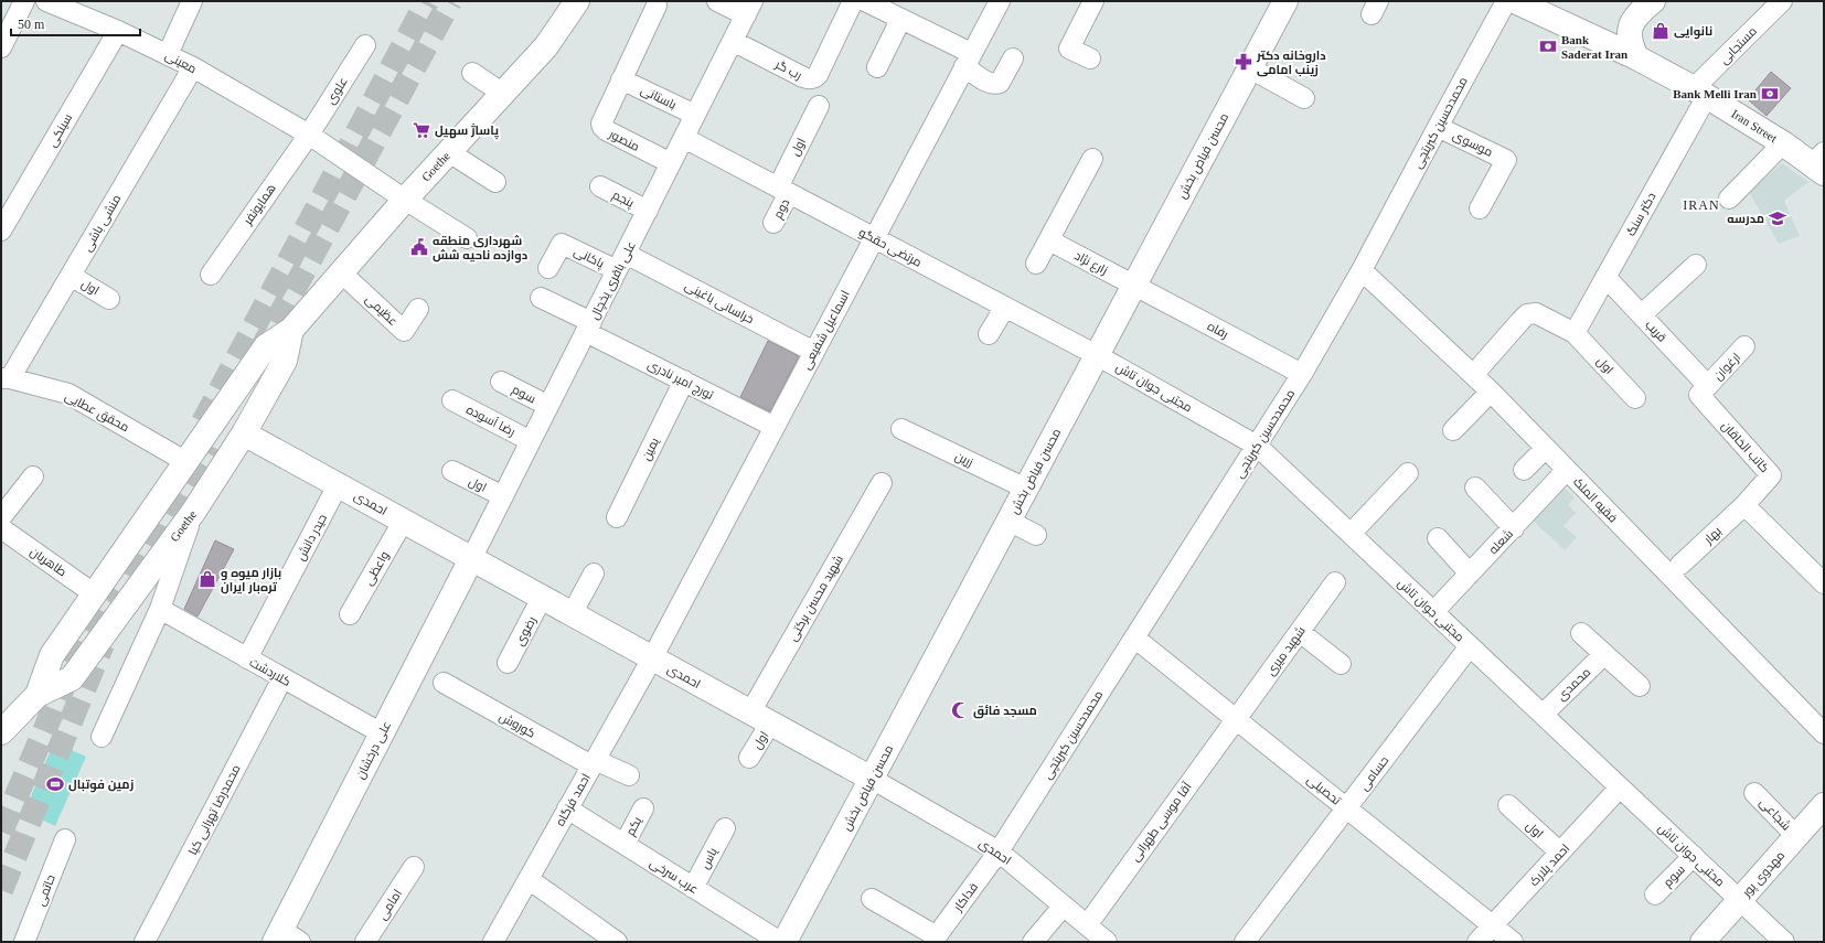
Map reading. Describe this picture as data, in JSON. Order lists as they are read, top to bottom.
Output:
{
  "streets": {
    "street": [
      "مستجابی",
      "معینی",
      "رب گر",
      "علوی",
      "باستانی",
      "محمدحسین کبریتچی",
      "Iran Street",
      "سینکی",
      "منصور",
      "موسوی",
      "اول",
      "محسن فیاض بخش",
      "Goethe",
      "پنجم",
      "همایونفر",
      "دوم",
      "دکتر سنگ",
      "منشی باشی",
      "مرتضی حقگو",
      "پاکانی",
      "زارع نژاد",
      "علی باقری یخچال",
      "خراسانی باغینی",
      "عظیمی",
      "اسماعیل شفیعی",
      "رفاه",
      "قریب",
      "ارغوان",
      "تورج امیر نادری",
      "مجتبی جوان تاش",
      "سوم",
      "محقق عطایی",
      "رضا آسوده",
      "کاتب الخاقان",
      "یمین",
      "زرین",
      "فقیه الملک",
      "احمدی",
      "بهار",
      "حیدر دانش",
      "شعله",
      "طاهریان",
      "واعظی",
      "شهید محسن برکتی",
      "رضوی",
      "شهید میری",
      "کلاردشت",
      "محمدی",
      "کوروش",
      "علی درخشان",
      "حسامی",
      "تحصیلی",
      "احمد فزگاه",
      "محمدرضا تهرانی کیا",
      "شجاعی",
      "آقا موسی طهرانی",
      "یکم",
      "یاس",
      "احمد پلارک",
      "مهدوی پور",
      "عرب سرخی",
      "حاتمی",
      "فداکار",
      "امامی"
    ]
  },
  "crossings": [
    ["مستجابی", "Iran Street"],
    ["مستجابی", "دکتر سنگ"],
    ["معینی", "علوی"],
    ["معینی", "سینکی"],
    ["معینی", "Goethe"],
    ["معینی", "همایونفر"],
    ["معینی", "منشی باشی"],
    ["رب گر", "علی باقری یخچال"],
    ["علوی", "همایونفر"],
    ["باستانی", "منصور"],
    ["باستانی", "علی باقری یخچال"],
    ["محمدحسین کبریتچی", "موسوی"],
    ["محمدحسین کبریتچی", "رفاه"],
    ["محمدحسین کبریتچی", "مجتبی جوان تاش"],
    ["محمدحسین کبریتچی", "فقیه الملک"],
    ["محمدحسین کبریتچی", "احمدی"],
    ["محمدحسین کبریتچی", "تحصیلی"],
    ["محمدحسین کبریتچی", "فداکار"],
    ["Iran Street", "دکتر سنگ"],
    ["منصور", "علی باقری یخچال"],
    ["اول", "دوم"],
    ["اول", "دکتر سنگ"],
    ["اول", "منشی باشی"],
    ["اول", "مرتضی حقگو"],
    ["اول", "علی باقری یخچال"],
    ["اول", "فقیه الملک"],
    ["اول", "احمدی"],
    ["اول", "شهید محسن برکتی"],
    ["اول", "احمد پلارک"],
    ["محسن فیاض بخش", "مرتضی حقگو"],
    ["محسن فیاض بخش", "زارع نژاد"],
    ["محسن فیاض بخش", "رفاه"],
    ["محسن فیاض بخش", "مجتبی جوان تاش"],
    ["محسن فیاض بخش", "زرین"],
    ["محسن فیاض بخش", "احمدی"],
    ["Goethe", "عظیمی"],
    ["Goethe", "محقق عطایی"],
    ["Goethe", "احمدی"],
    ["Goethe", "طاهریان"],
    ["پنجم", "علی باقری یخچال"],
    ["دوم", "مرتضی حقگو"],
    ["دکتر سنگ", "قریب"],
    ["منشی باشی", "محقق عطایی"],
    ["مرتضی حقگو", "علی باقری یخچال"],
    ["مرتضی حقگو", "اسماعیل شفیعی"],
    ["مرتضی حقگو", "مجتبی جوان تاش"],
    ["پاکانی", "علی باقری یخچال"],
    ["پاکانی", "خراسانی باغینی"],
    ["زارع نژاد", "رفاه"],
    ["علی باقری یخچال", "خراسانی باغینی"],
    ["علی باقری یخچال", "تورج امیر نادری"],
    ["علی باقری یخچال", "سوم"],
    ["علی باقری یخچال", "رضا آسوده"],
    ["علی باقری یخچال", "احمدی"],
    ["علی باقری یخچال", "علی درخشان"],
    ["خراسانی باغینی", "اسماعیل شفیعی"],
    ["اسماعیل شفیعی", "تورج امیر نادری"],
    ["اسماعیل شفیعی", "احمدی"],
    ["اسماعیل شفیعی", "احمد فزگاه"],
    ["قریب", "ارغوان"],
    ["قریب", "کاتب الخاقان"],
    ["ارغوان", "کاتب الخاقان"],
    ["تورج امیر نادری", "یمین"],
    ["مجتبی جوان تاش", "سوم"],
    ["مجتبی جوان تاش", "شعله"],
    ["مجتبی جوان تاش", "محمدی"],
    ["مجتبی جوان تاش", "حسامی"],
    ["مجتبی جوان تاش", "احمد پلارک"],
    ["مجتبی جوان تاش", "مهدوی پور"],
    ["کاتب الخاقان", "بهار"],
    ["فقیه الملک", "شعله"],
    ["احمدی", "حیدر دانش"],
    ["احمدی", "واعظی"],
    ["احمدی", "شهید محسن برکتی"],
    ["احمدی", "رضوی"],
    ["احمدی", "علی درخشان"],
    ["احمدی", "احمد فزگاه"],
    ["احمدی", "آقا موسی طهرانی"],
    ["احمدی", "فداکار"],
    ["حیدر دانش", "کلاردشت"],
    ["شهید میری", "تحصیلی"],
    ["شهید میری", "آقا موسی طهرانی"],
    ["کلاردشت", "علی درخشان"],
    ["کلاردشت", "محمدرضا تهرانی کیا"],
    ["کوروش", "احمد فزگاه"],
    ["حسامی", "تحصیلی"],
    ["تحصیلی", "آقا موسی طهرانی"],
    ["تحصیلی", "احمد پلارک"],
    ["احمد فزگاه", "عرب سرخی"],
    ["شجاعی", "مهدوی پور"],
    ["یکم", "عرب سرخی"],
    ["یاس", "عرب سرخی"]
  ],
  "districts": ["IRAN"],
  "places": {
    "shop": ["نانوایی", "بازار میوه و تره‌بار ایران"],
    "bank": ["Bank Saderat Iran", "Bank Melli Iran"],
    "pharmacy": ["داروخانه دکتر زینب امامی"],
    "supermarket": ["پاساژ سهیل"],
    "school or university": ["مدرسه"],
    "public building": ["شهرداری منطقه دوازده ناحیه شش"],
    "mosque": ["مسجد فائق"],
    "sports": ["زمین فوتبال"]
  },
  "scale_bar": "50 m"
}
